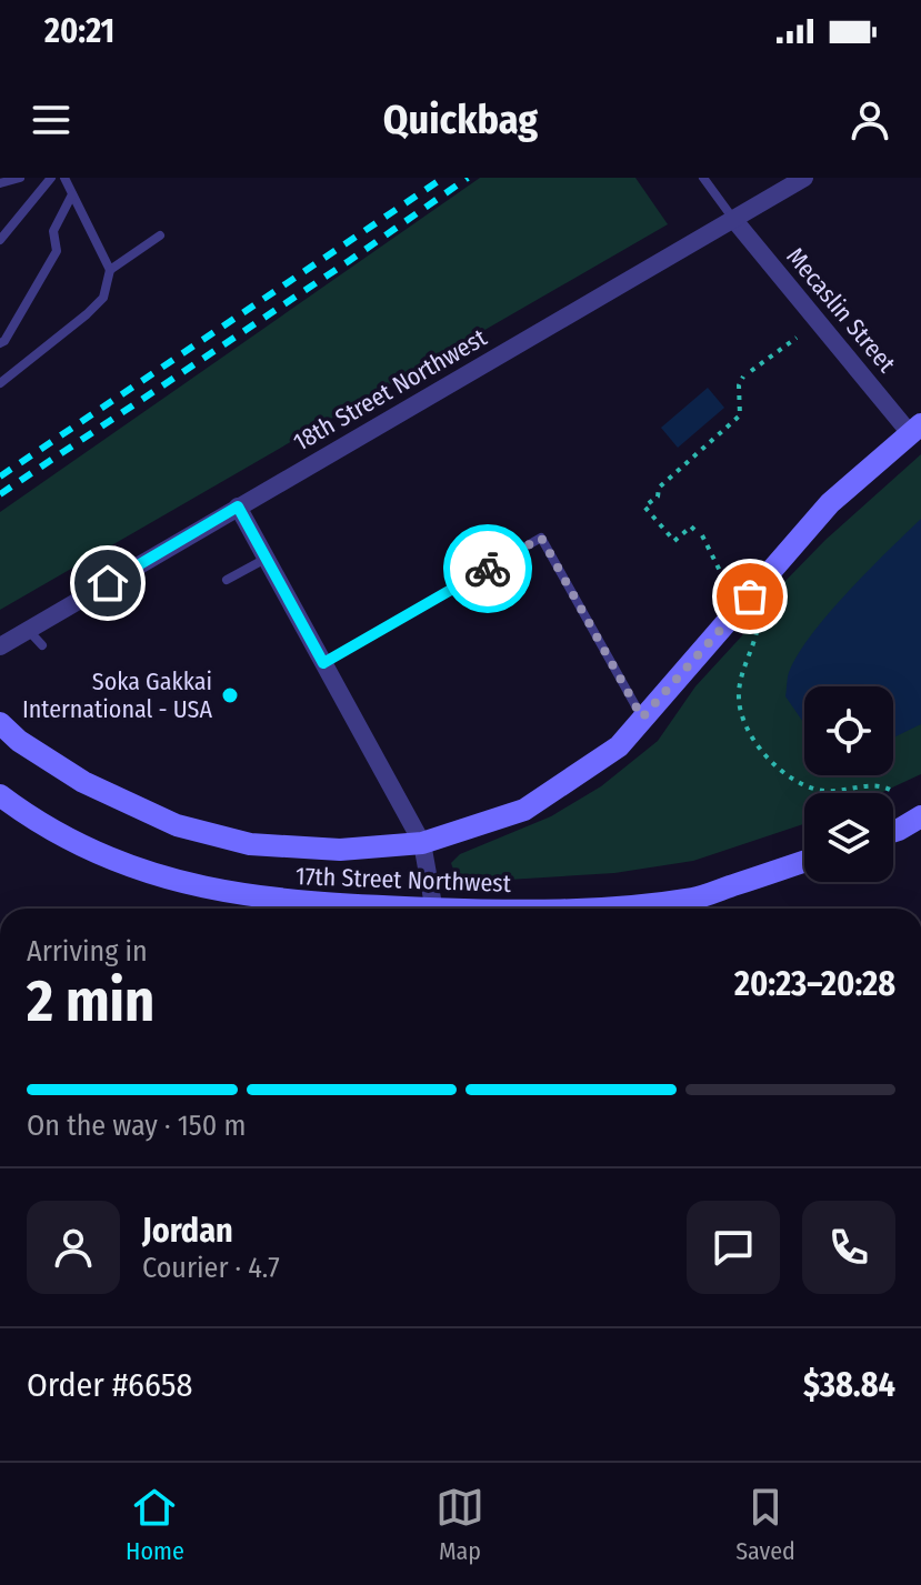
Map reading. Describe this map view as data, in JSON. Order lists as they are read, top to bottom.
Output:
{
  "streets": {
    "main road": ["17th Street Northwest"],
    "street": ["Mecaslin Street", "18th Street Northwest"]
  },
  "crossings": [
    ["Mecaslin Street", "18th Street Northwest"],
    ["Mecaslin Street", "17th Street Northwest"]
  ],
  "places": ["Soka Gakkai International - USA"],
  "page": {
    "status": "20:21",
    "header": "Quickbag",
    "heading": ["2 min", "Arriving in", "20:23–20:28"],
    "panel": [
      "Jordan",
      "Courier · 4.7",
      "Order #6658",
      "$38.84"
    ],
    "bar": "On the way · 150 m",
    "tabs": ["Home", "Map", "Saved"]
  }
}
